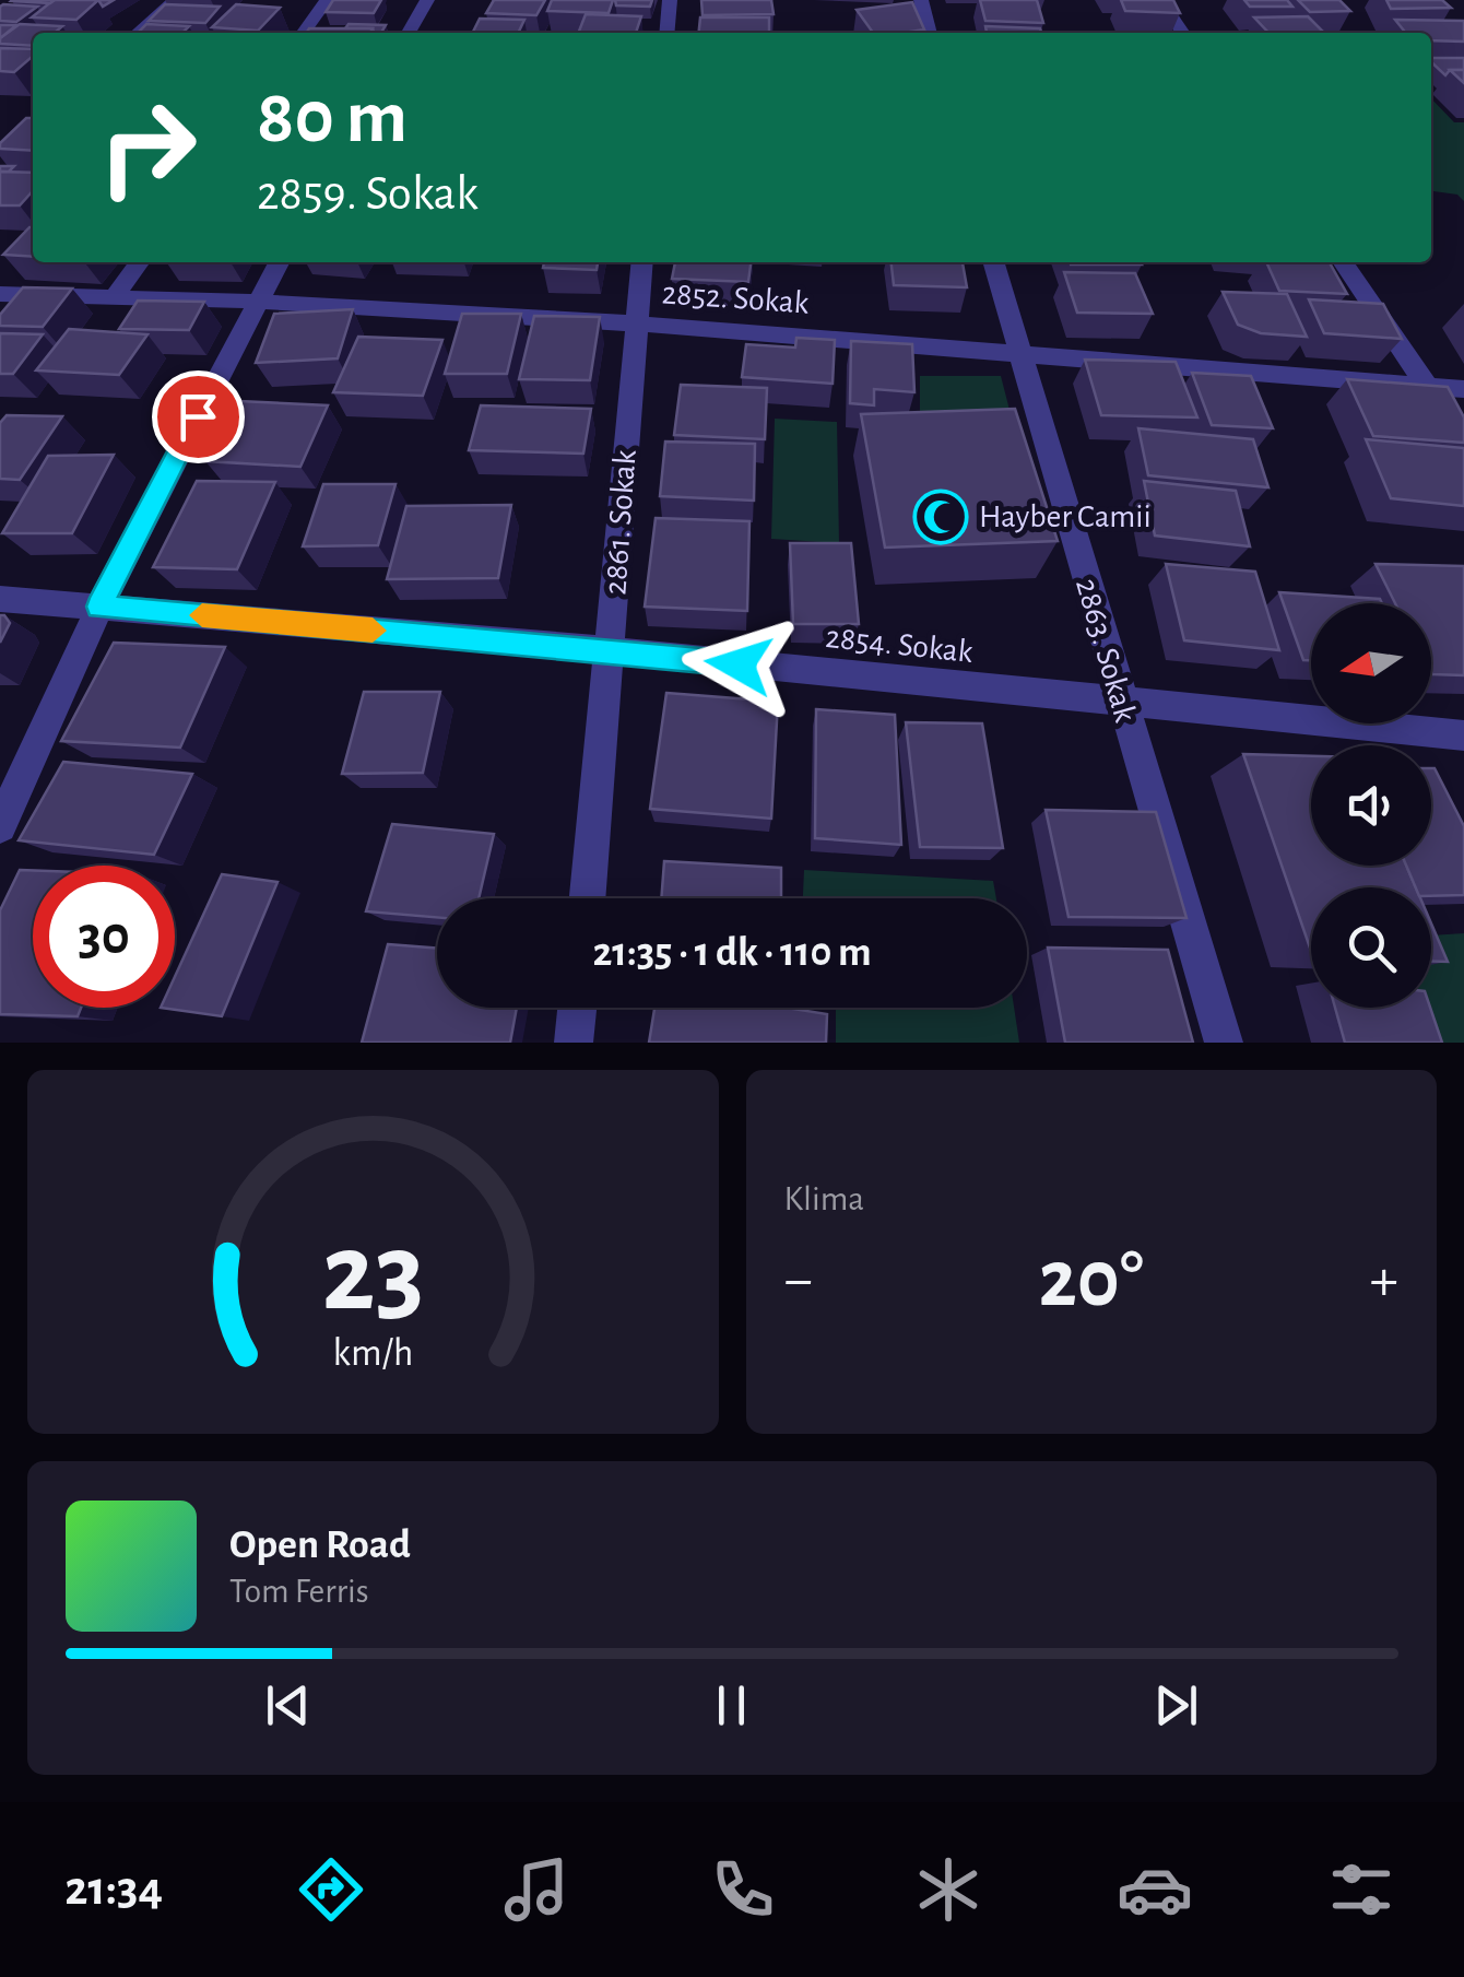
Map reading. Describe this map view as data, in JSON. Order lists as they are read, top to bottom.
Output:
{
  "streets": {
    "street": [
      "2852. Sokak",
      "2861. Sokak",
      "2854. Sokak",
      "2863. Sokak"
    ]
  },
  "crossings": [
    ["2852. Sokak", "2861. Sokak"],
    ["2852. Sokak", "2863. Sokak"],
    ["2861. Sokak", "2854. Sokak"],
    ["2854. Sokak", "2863. Sokak"]
  ],
  "places": {
    "mosque": ["Hayber Camii"]
  },
  "north": "left",
  "page": {
    "turn": ["80 m", "2859. Sokak"],
    "limit": "30",
    "trip": "21:35 · 1 dk · 110 m",
    "tile": "Klima",
    "heat": ["−", "20°", "+"],
    "song": ["Open Road", "Tom Ferris"],
    "tabs": "21:34",
    "gauge": ["23", "km/h"]
  }
}
